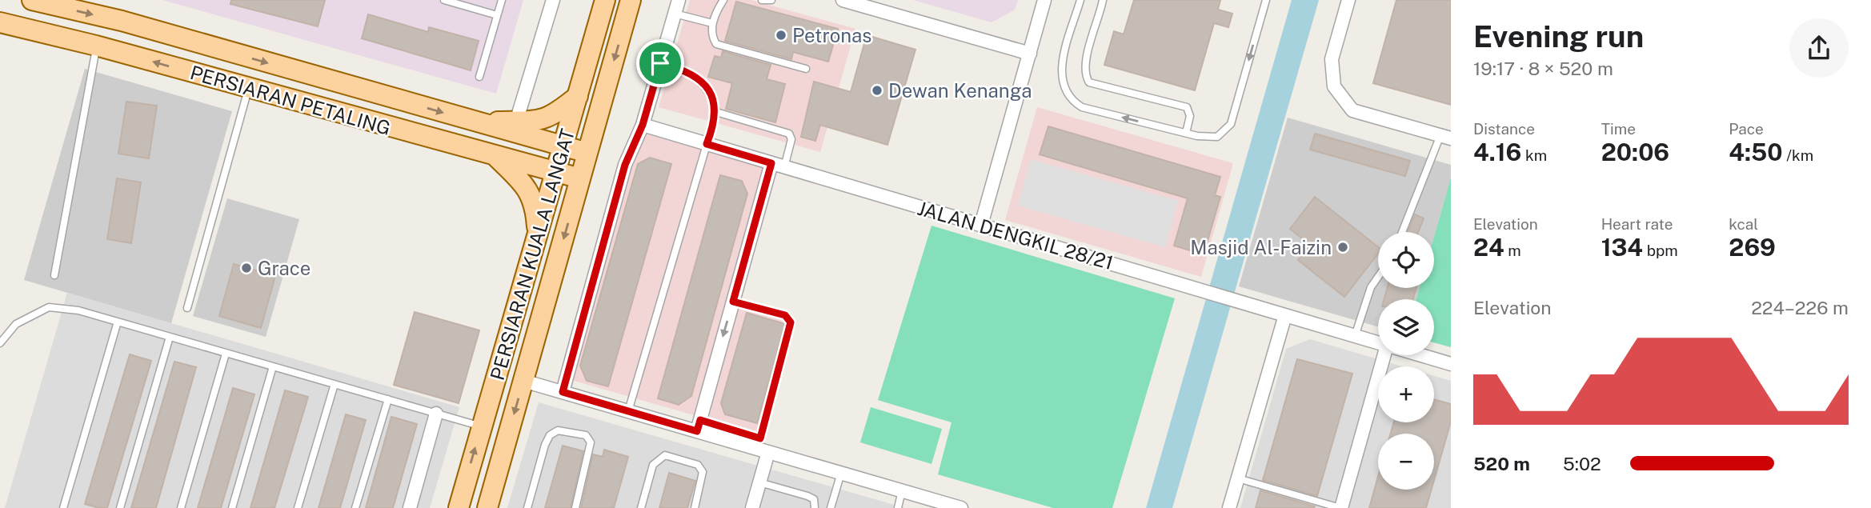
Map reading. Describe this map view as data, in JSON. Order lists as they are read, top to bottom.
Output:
{
  "streets": {
    "main road": ["PERSIARAN PETALING", "PERSIARAN KUALA LANGAT"],
    "street": ["JALAN DENGKIL 28/21"]
  },
  "crossings": [
    ["PERSIARAN PETALING", "PERSIARAN KUALA LANGAT"]
  ],
  "places": [
    "Petronas",
    "Dewan Kenanga",
    "Masjid Al-Faizin",
    "Grace"
  ],
  "page": {
    "heading": ["Evening run", "19:17 · 8 × 520 m"],
    "stats": [
      ["Distance", "4.16 km"],
      ["Time", "20:06"],
      ["Pace", "4:50 /km"],
      ["Elevation", "24 m"],
      ["Heart rate", "134 bpm"],
      ["kcal", "269"]
    ],
    "map_buttons": ["+", "−"],
    "chart": ["Elevation", "224–226 m"],
    "list": [
      {
        "name": "520 m",
        "note": "5:02"
      }
    ]
  }
}
